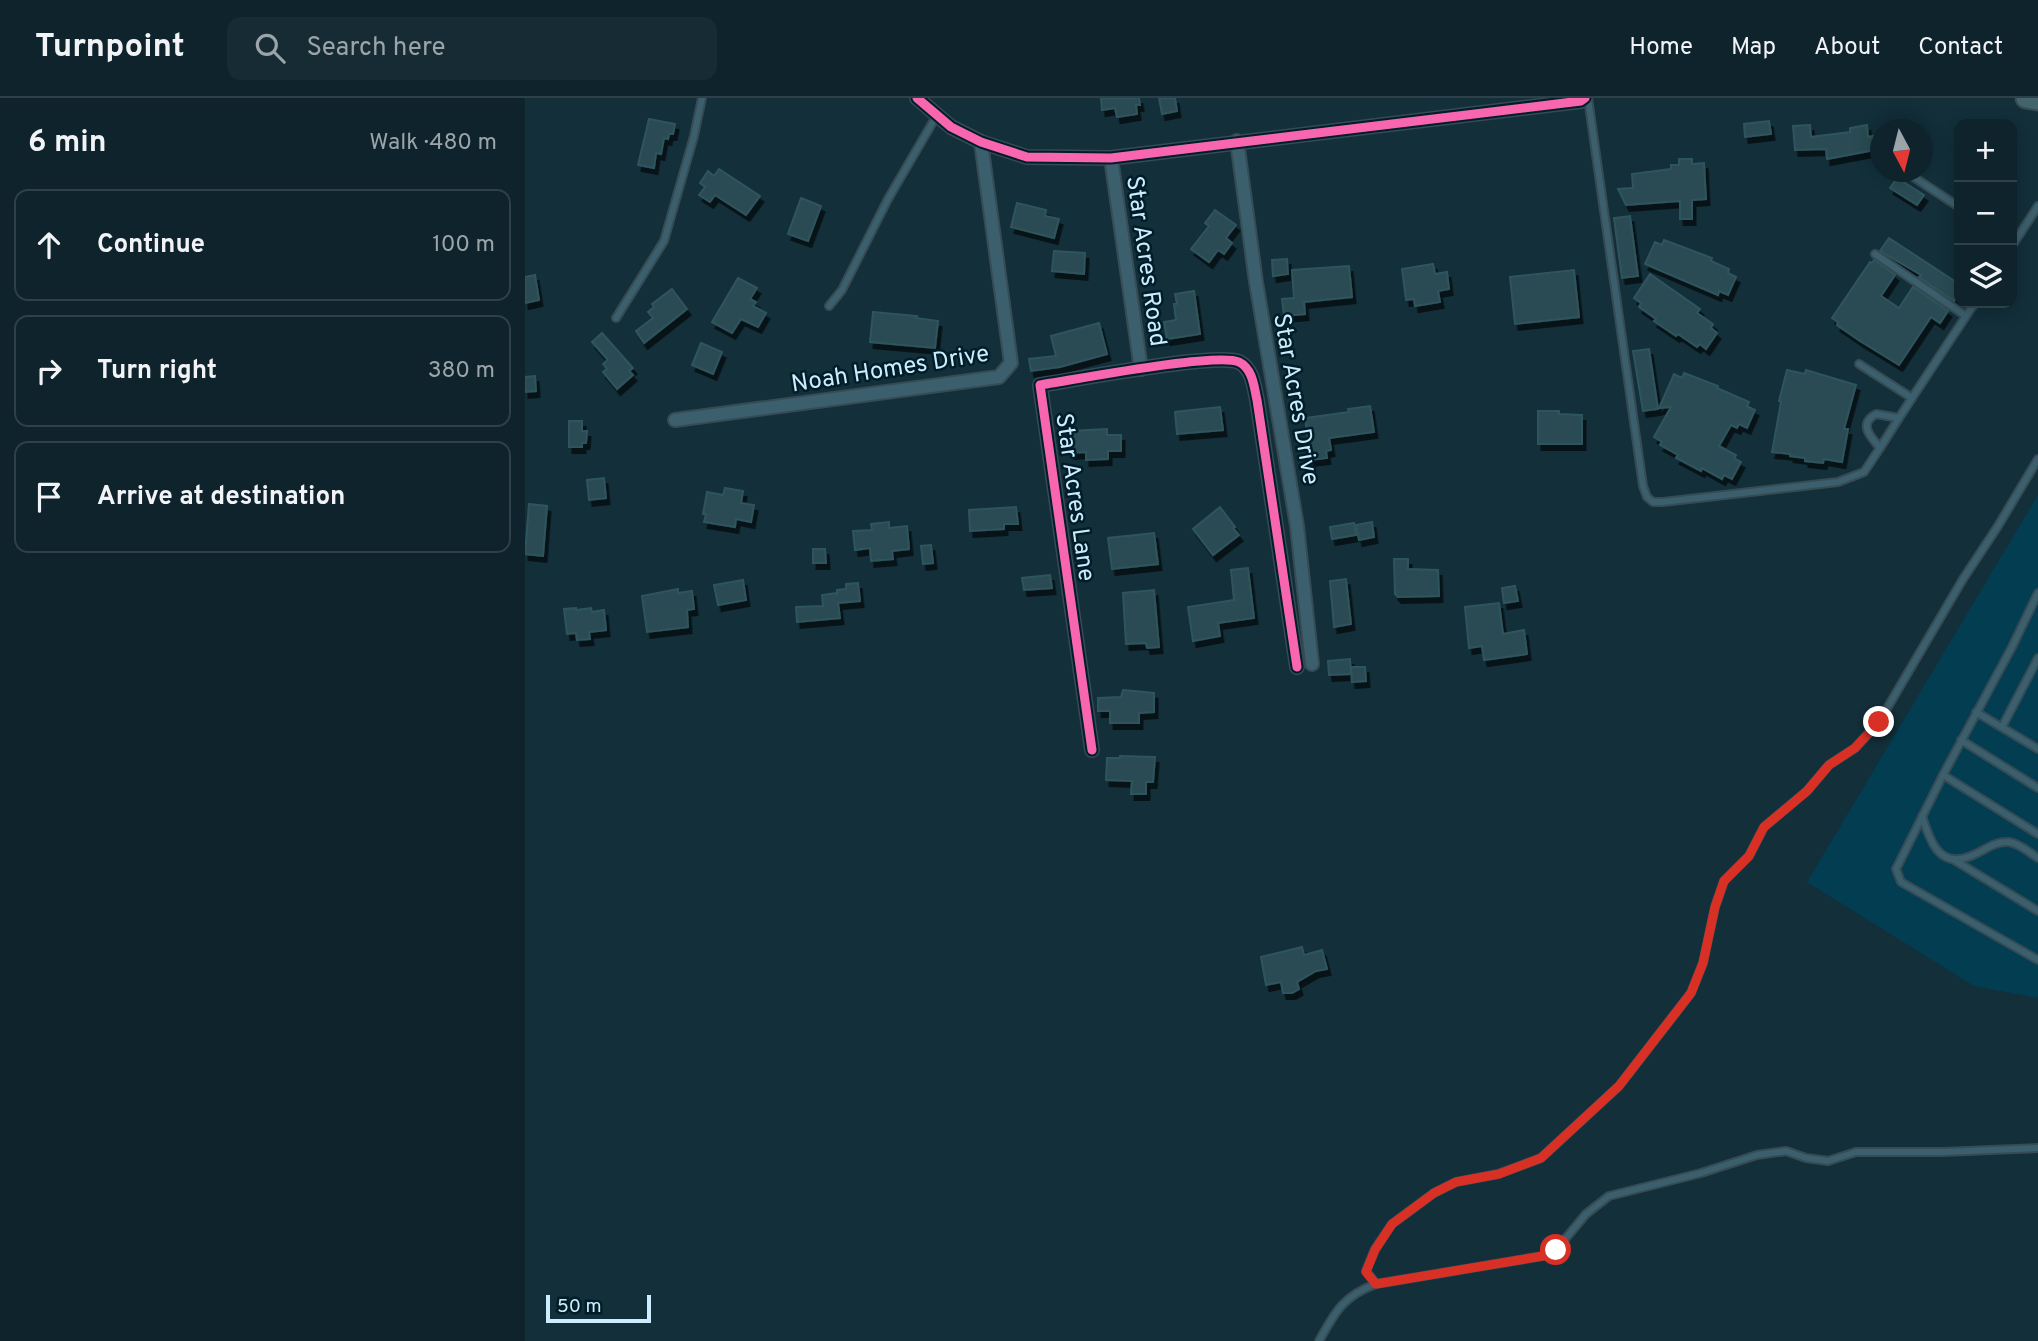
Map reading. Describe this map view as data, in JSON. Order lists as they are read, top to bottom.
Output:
{
  "streets": {
    "street": [
      "Star Acres Road",
      "Noah Homes Drive",
      "Star Acres Drive",
      "Star Acres Lane"
    ]
  },
  "crossings": [
    ["Star Acres Road", "Star Acres Lane"]
  ],
  "scale_bar": "50 m",
  "north": "bottom",
  "page": {
    "header": "Turnpoint",
    "search": "Search here",
    "nav": [
      "Home",
      "Map",
      "About",
      "Contact"
    ],
    "heading": ["6 min", "Walk · 480 m"],
    "map_buttons": ["+", "−"],
    "list": [
      ["Continue", "100 m"],
      ["Turn right", "380 m"],
      "Arrive at destination"
    ],
    "scale": "50 m"
  }
}
